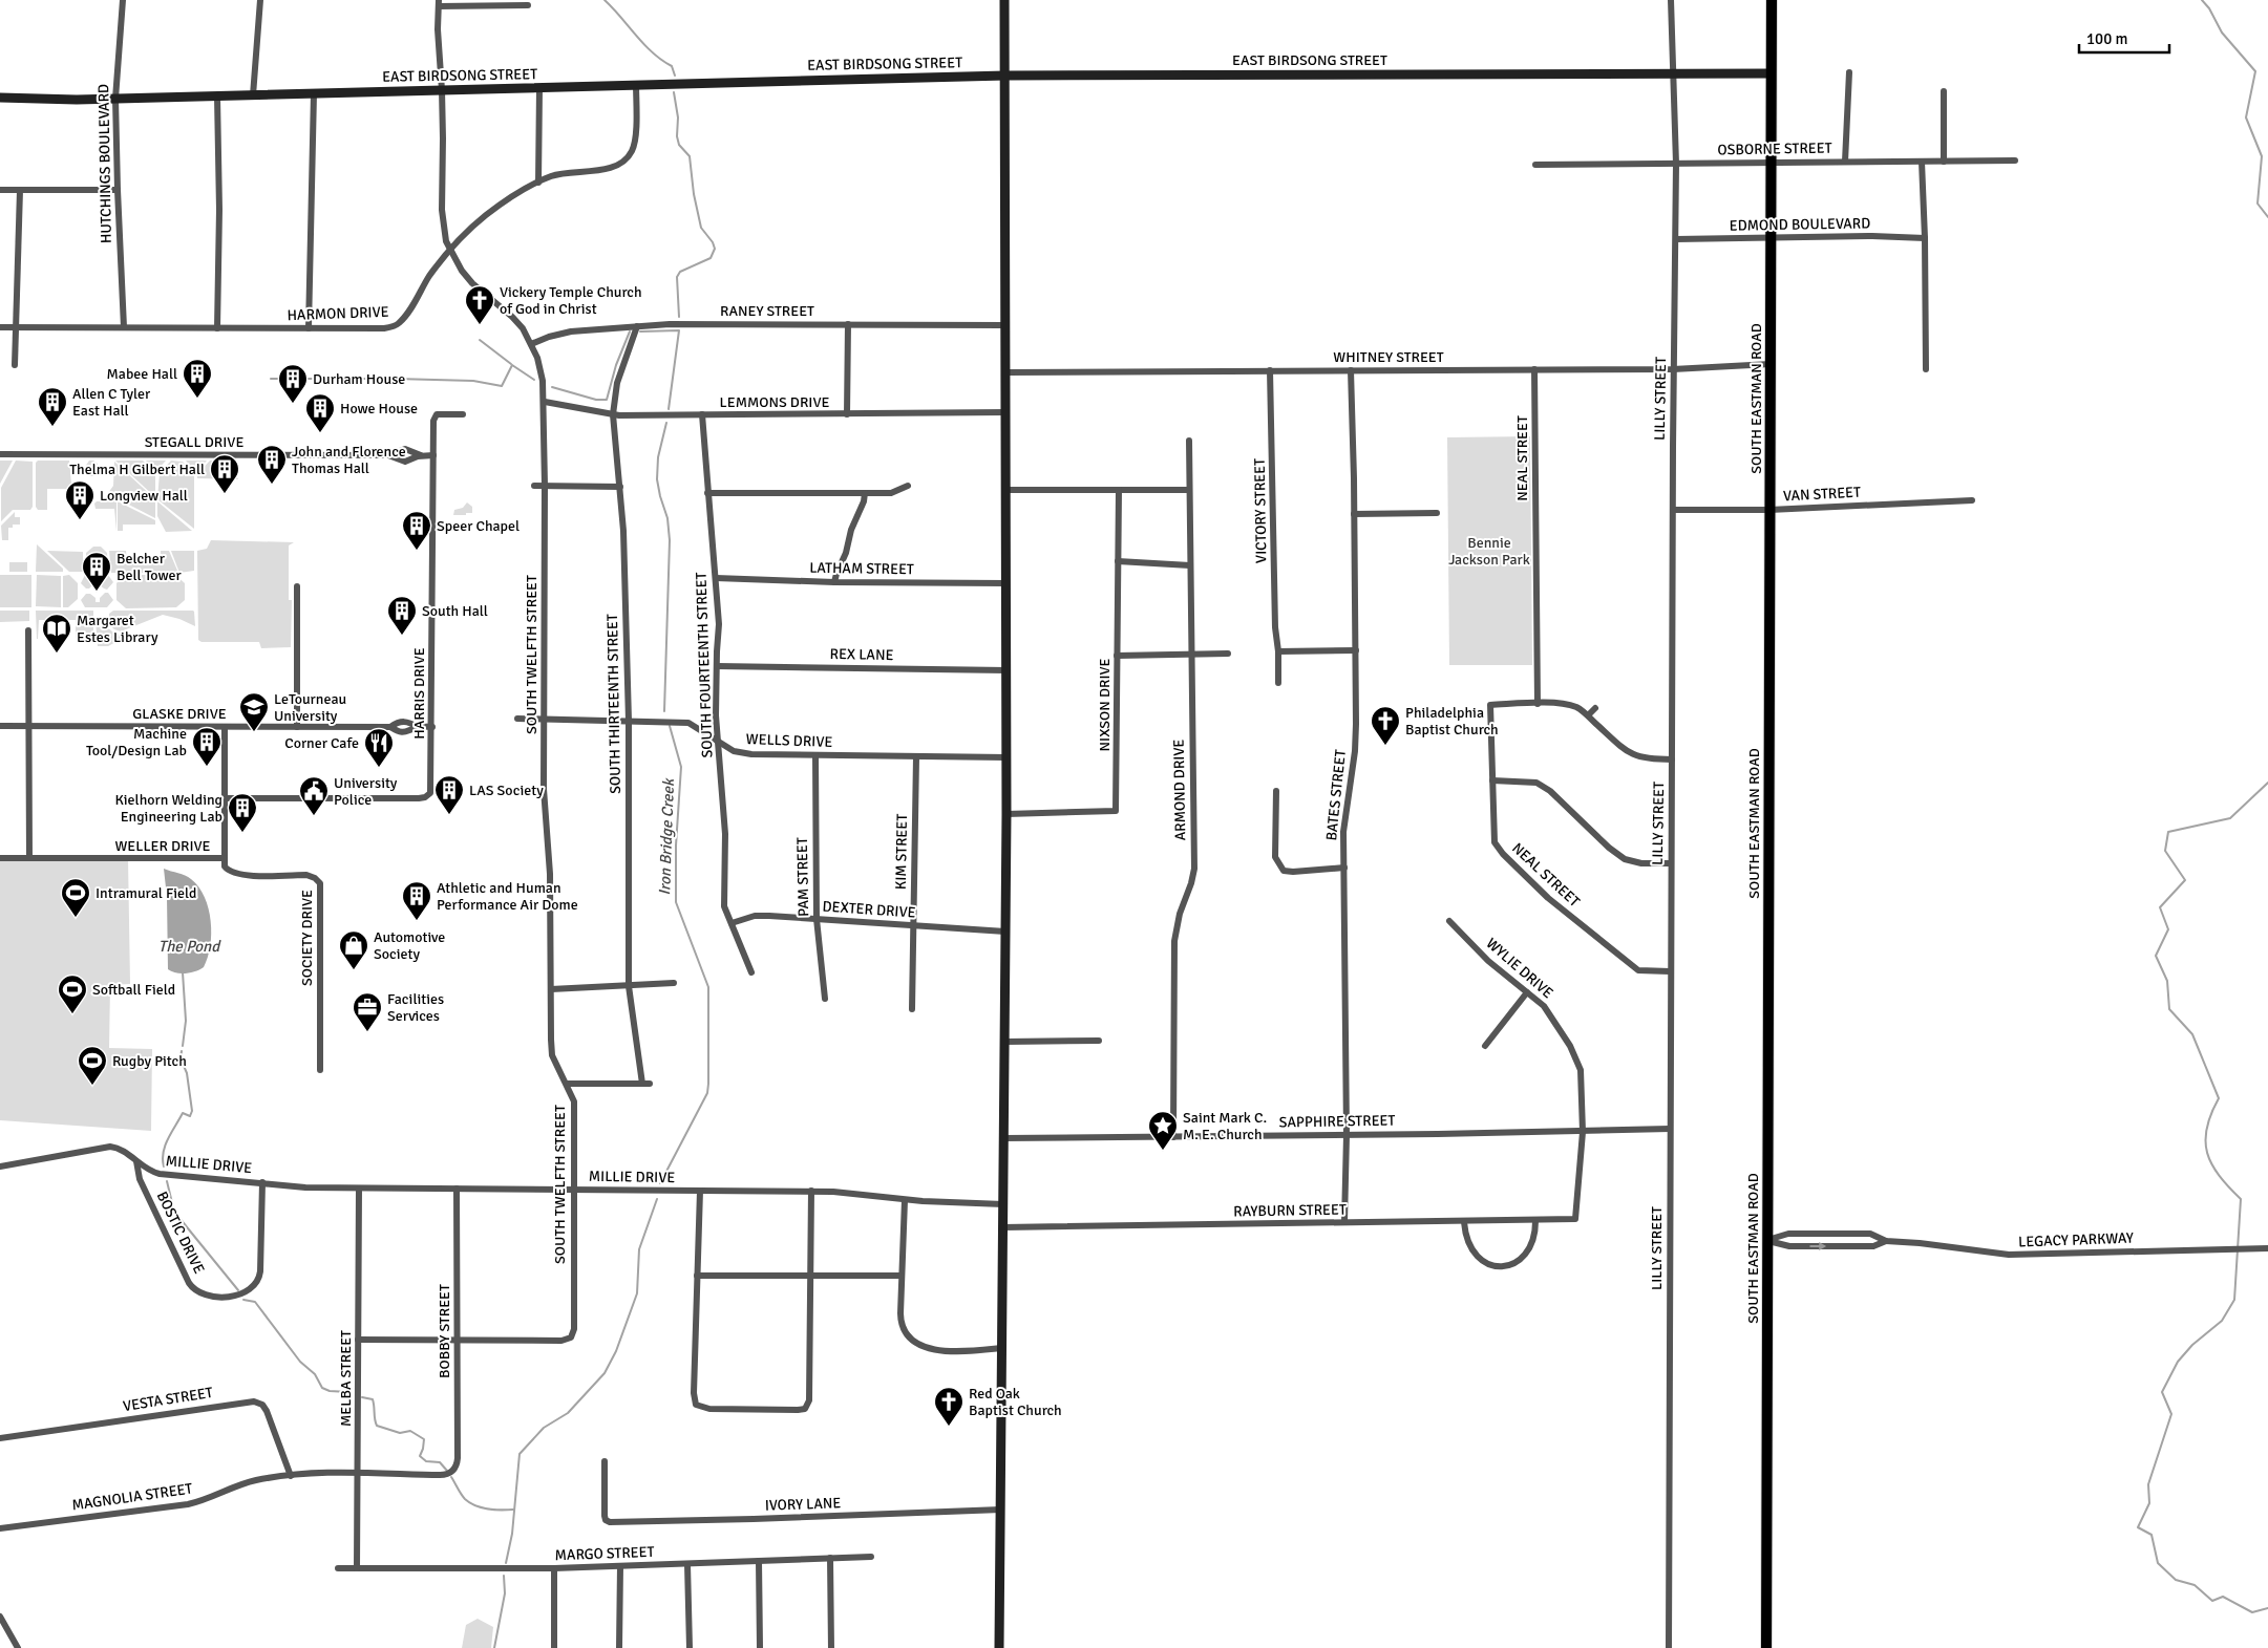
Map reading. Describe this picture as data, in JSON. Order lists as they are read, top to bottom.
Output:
{
  "streets": {
    "main road": ["SOUTH EASTMAN ROAD"],
    "street": [
      "EAST BIRDSONG STREET",
      "OSBORNE STREET",
      "HUTCHINGS BOULEVARD",
      "EDMOND BOULEVARD",
      "RANEY STREET",
      "HARMON DRIVE",
      "WHITNEY STREET",
      "LILLY STREET",
      "LEMMONS DRIVE",
      "STEGALL DRIVE",
      "NEAL STREET",
      "VAN STREET",
      "VICTORY STREET",
      "LATHAM STREET",
      "SOUTH TWELFTH STREET",
      "REX LANE",
      "SOUTH FOURTEENTH STREET",
      "HARRIS DRIVE",
      "SOUTH THIRTEENTH STREET",
      "NIXSON DRIVE",
      "GLASKE DRIVE",
      "WELLS DRIVE",
      "ARMOND DRIVE",
      "BATES STREET",
      "WELLER DRIVE",
      "KIM STREET",
      "PAM STREET",
      "DEXTER DRIVE",
      "SOCIETY DRIVE",
      "WYLIE DRIVE",
      "SAPPHIRE STREET",
      "MILLIE DRIVE",
      "RAYBURN STREET",
      "BOSTIC DRIVE",
      "LEGACY PARKWAY",
      "BOBBY STREET",
      "MELBA STREET",
      "VESTA STREET",
      "MAGNOLIA STREET",
      "IVORY LANE",
      "MARGO STREET"
    ]
  },
  "crossings": [
    ["EAST BIRDSONG STREET", "HUTCHINGS BOULEVARD"],
    ["EAST BIRDSONG STREET", "HARMON DRIVE"],
    ["EAST BIRDSONG STREET", "LILLY STREET"],
    ["EAST BIRDSONG STREET", "SOUTH EASTMAN ROAD"],
    ["EAST BIRDSONG STREET", "SOUTH TWELFTH STREET"],
    ["OSBORNE STREET", "LILLY STREET"],
    ["OSBORNE STREET", "SOUTH EASTMAN ROAD"],
    ["HUTCHINGS BOULEVARD", "HARMON DRIVE"],
    ["EDMOND BOULEVARD", "LILLY STREET"],
    ["EDMOND BOULEVARD", "SOUTH EASTMAN ROAD"],
    ["RANEY STREET", "SOUTH TWELFTH STREET"],
    ["RANEY STREET", "SOUTH THIRTEENTH STREET"],
    ["HARMON DRIVE", "SOUTH TWELFTH STREET"],
    ["WHITNEY STREET", "LILLY STREET"],
    ["WHITNEY STREET", "SOUTH EASTMAN ROAD"],
    ["WHITNEY STREET", "NEAL STREET"],
    ["WHITNEY STREET", "VICTORY STREET"],
    ["WHITNEY STREET", "BATES STREET"],
    ["LILLY STREET", "NEAL STREET"],
    ["LILLY STREET", "VAN STREET"],
    ["LILLY STREET", "SAPPHIRE STREET"],
    ["SOUTH EASTMAN ROAD", "VAN STREET"],
    ["SOUTH EASTMAN ROAD", "LEGACY PARKWAY"],
    ["LEMMONS DRIVE", "SOUTH TWELFTH STREET"],
    ["LEMMONS DRIVE", "SOUTH FOURTEENTH STREET"],
    ["LEMMONS DRIVE", "SOUTH THIRTEENTH STREET"],
    ["STEGALL DRIVE", "HARRIS DRIVE"],
    ["LATHAM STREET", "SOUTH FOURTEENTH STREET"],
    ["SOUTH TWELFTH STREET", "SOUTH THIRTEENTH STREET"],
    ["SOUTH TWELFTH STREET", "WELLS DRIVE"],
    ["SOUTH TWELFTH STREET", "MILLIE DRIVE"],
    ["SOUTH TWELFTH STREET", "BOBBY STREET"],
    ["REX LANE", "SOUTH FOURTEENTH STREET"],
    ["SOUTH FOURTEENTH STREET", "WELLS DRIVE"],
    ["SOUTH FOURTEENTH STREET", "DEXTER DRIVE"],
    ["HARRIS DRIVE", "GLASKE DRIVE"],
    ["HARRIS DRIVE", "WELLER DRIVE"],
    ["SOUTH THIRTEENTH STREET", "WELLS DRIVE"],
    ["GLASKE DRIVE", "WELLER DRIVE"],
    ["WELLS DRIVE", "KIM STREET"],
    ["WELLS DRIVE", "PAM STREET"],
    ["ARMOND DRIVE", "SAPPHIRE STREET"],
    ["BATES STREET", "SAPPHIRE STREET"],
    ["BATES STREET", "RAYBURN STREET"],
    ["WELLER DRIVE", "SOCIETY DRIVE"],
    ["KIM STREET", "DEXTER DRIVE"],
    ["PAM STREET", "DEXTER DRIVE"],
    ["WYLIE DRIVE", "SAPPHIRE STREET"],
    ["WYLIE DRIVE", "RAYBURN STREET"],
    ["MILLIE DRIVE", "BOSTIC DRIVE"],
    ["MILLIE DRIVE", "BOBBY STREET"],
    ["MILLIE DRIVE", "MELBA STREET"],
    ["BOBBY STREET", "MAGNOLIA STREET"],
    ["MELBA STREET", "MAGNOLIA STREET"],
    ["MELBA STREET", "MARGO STREET"],
    ["VESTA STREET", "MAGNOLIA STREET"]
  ],
  "water": ["Iron Bridge Creek", "The Pond"],
  "parks": ["Bennie Jackson Park"],
  "places": {
    "church": ["Vickery Temple Church of God in Christ", "Philadelphia Baptist Church", "Red Oak Baptist Church"],
    "building": [
      "Mabee Hall",
      "Durham House",
      "Allen C Tyler East Hall",
      "Howe House",
      "John and Florence Thomas Hall",
      "Thelma H Gilbert Hall",
      "Longview Hall",
      "Speer Chapel",
      "Belcher Bell Tower",
      "South Hall",
      "Machine Tool/Design Lab",
      "LAS Society",
      "Kielhorn Welding Engineering Lab",
      "Athletic and Human Performance Air Dome"
    ],
    "library": ["Margaret Estes Library"],
    "school or university": ["LeTourneau University"],
    "restaurant": ["Corner Cafe"],
    "public building": ["University Police"],
    "sports": ["Intramural Field", "Softball Field", "Rugby Pitch"],
    "shop": ["Automotive Society"],
    "office": ["Facilities Services"],
    "place": ["Saint Mark C. M. E. Church"]
  },
  "scale_bar": "100 m"
}
